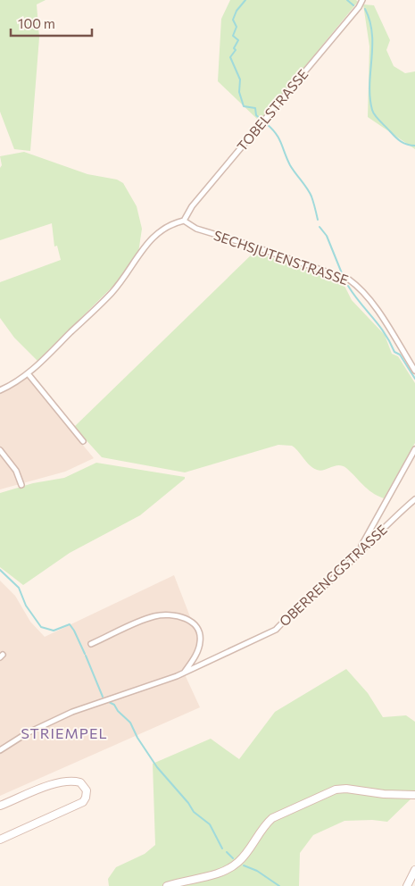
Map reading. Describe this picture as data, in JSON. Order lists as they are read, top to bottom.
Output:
{
  "streets": {
    "street": ["TOBELSTRASSE", "SECHSJUTENSTRASSE", "OBERRENGGSTRASSE"]
  },
  "crossings": [
    ["TOBELSTRASSE", "SECHSJUTENSTRASSE"]
  ],
  "districts": ["STRIEMPEL"],
  "scale_bar": "100 m"
}
